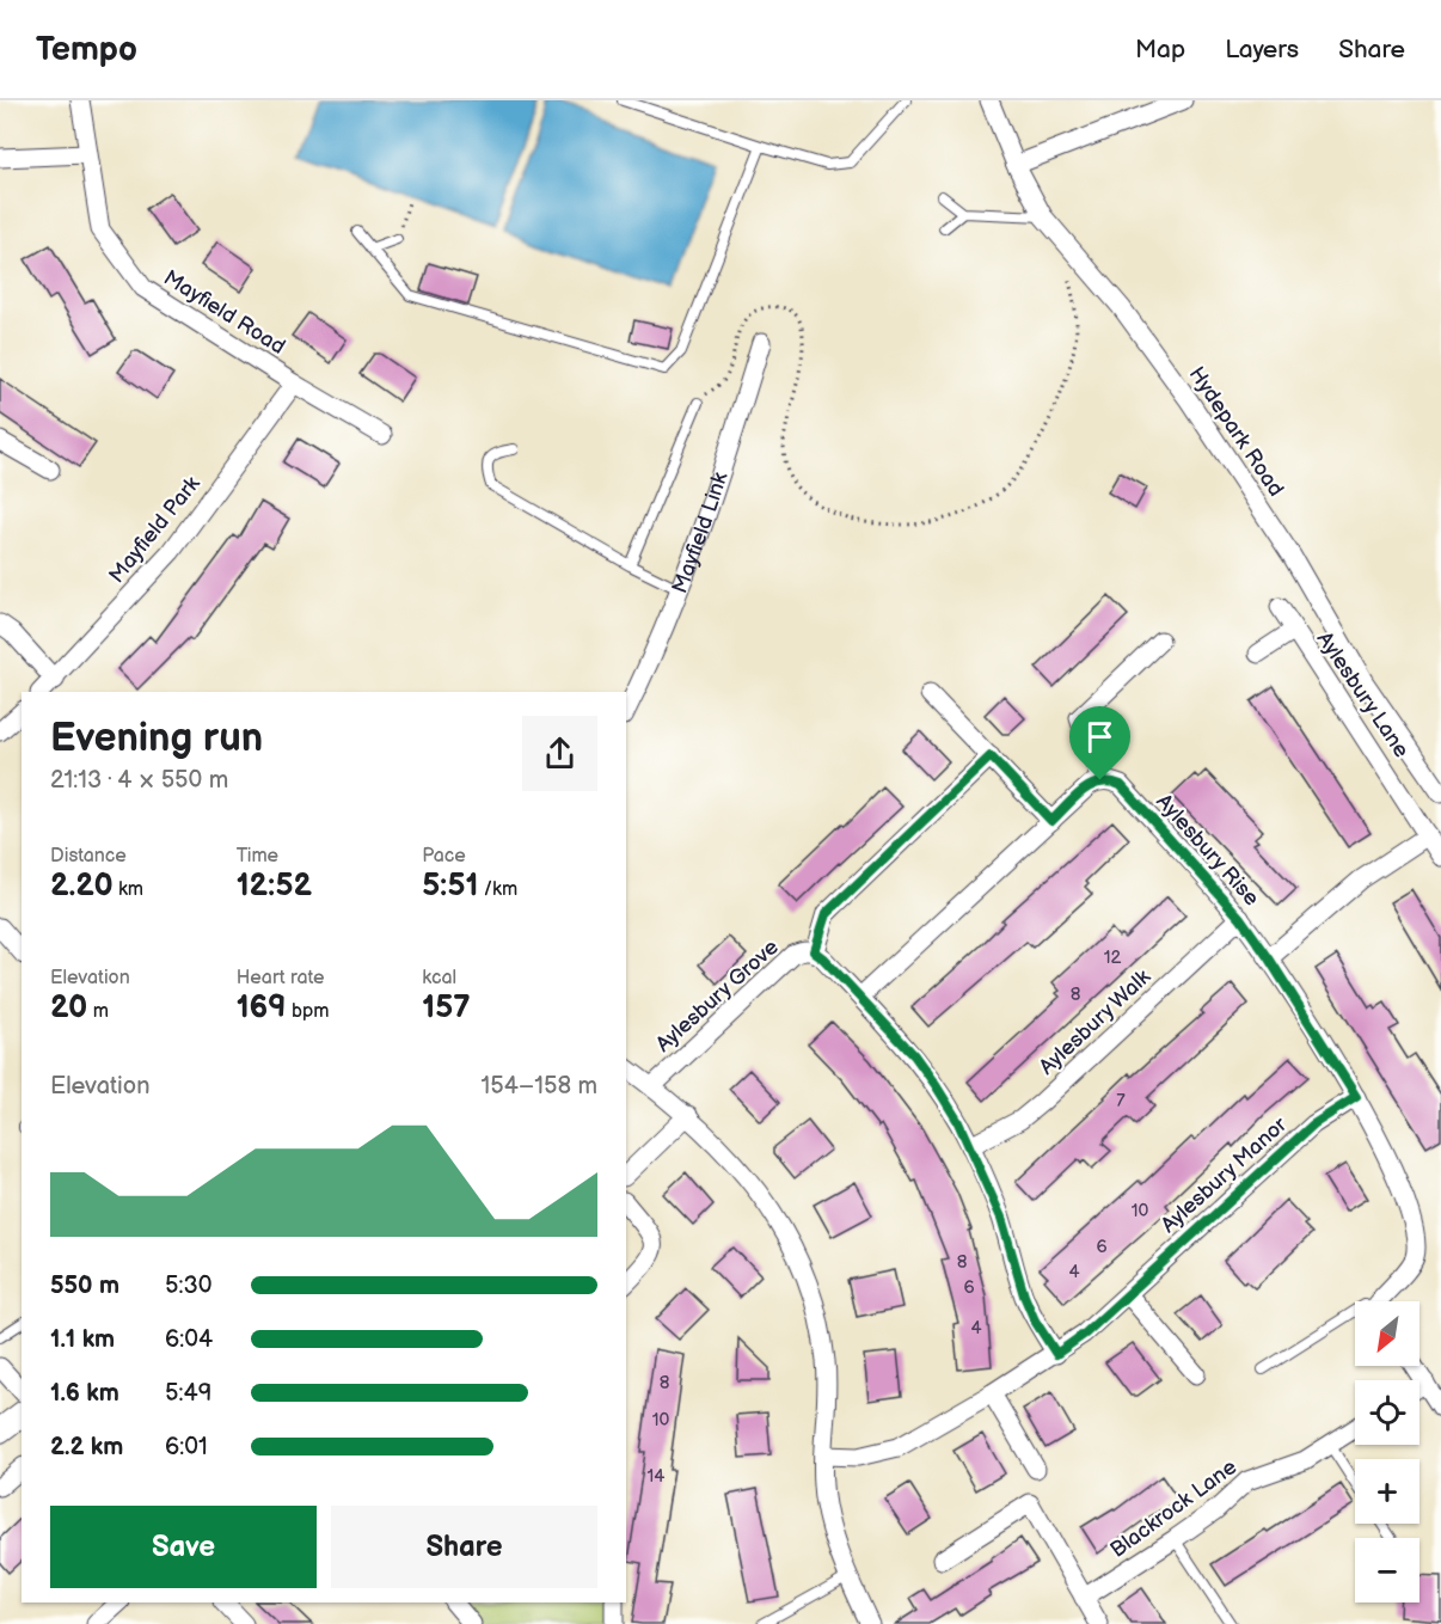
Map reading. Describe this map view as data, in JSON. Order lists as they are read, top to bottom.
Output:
{
  "streets": {
    "street": [
      "Mayfield Road",
      "Hydepark Road",
      "Mayfield Park",
      "Mayfield Link",
      "Aylesbury Lane",
      "Aylesbury Rise",
      "Aylesbury Grove",
      "Aylesbury Walk",
      "Aylesbury Manor",
      "Blackrock Lane"
    ]
  },
  "crossings": [
    ["Mayfield Road", "Mayfield Park"],
    ["Aylesbury Rise", "Aylesbury Walk"],
    ["Aylesbury Rise", "Aylesbury Manor"],
    ["Aylesbury Grove", "Aylesbury Walk"],
    ["Aylesbury Grove", "Aylesbury Manor"]
  ],
  "house_numbers": [
    "12",
    "8",
    "7",
    "10",
    "6",
    "8",
    "4",
    "6",
    "4",
    "8",
    "10",
    "14"
  ],
  "north": "bottom left",
  "page": {
    "header": "Tempo",
    "nav": ["Map", "Layers", "Share"],
    "heading": ["Evening run", "21:13 · 4 × 550 m"],
    "stats": [
      ["Distance", "2.20 km"],
      ["Time", "12:52"],
      ["Pace", "5:51 /km"],
      ["Elevation", "20 m"],
      ["Heart rate", "169 bpm"],
      ["kcal", "157"]
    ],
    "chart": ["Elevation", "154–158 m"],
    "list": [
      {
        "name": "550 m",
        "note": "5:30"
      },
      {
        "name": "1.1 km",
        "note": "6:04"
      },
      {
        "name": "1.6 km",
        "note": "5:49"
      },
      {
        "name": "2.2 km",
        "note": "6:01"
      }
    ],
    "map_buttons": ["+", "−"],
    "buttons": ["Save", "Share"]
  }
}
